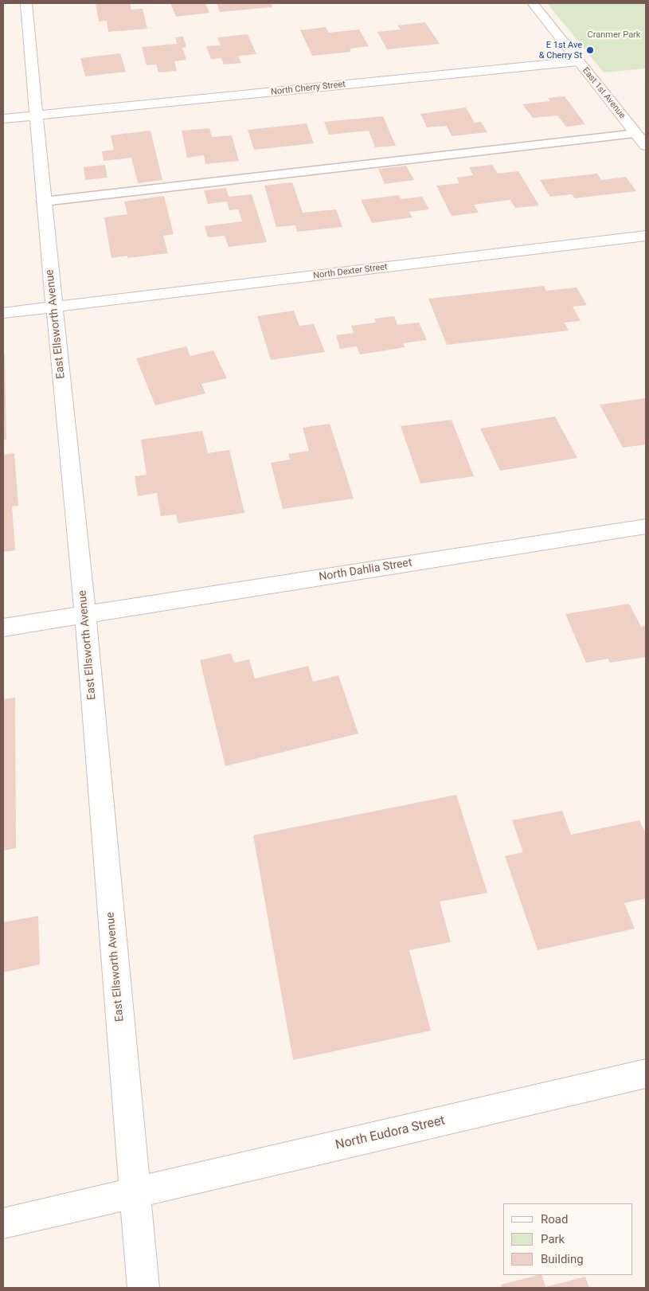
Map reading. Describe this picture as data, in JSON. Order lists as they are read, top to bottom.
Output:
{
  "streets": {
    "street": [
      "North Cherry Street",
      "East 1st Avenue",
      "North Dexter Street",
      "East Ellsworth Avenue",
      "North Dahlia Street",
      "North Eudora Street"
    ]
  },
  "crossings": [
    ["North Cherry Street", "East 1st Avenue"],
    ["North Cherry Street", "East Ellsworth Avenue"],
    ["North Dexter Street", "East Ellsworth Avenue"],
    ["East Ellsworth Avenue", "North Dahlia Street"],
    ["East Ellsworth Avenue", "North Eudora Street"]
  ],
  "parks": ["Cranmer Park"],
  "places": ["E 1st Ave & Cherry St"],
  "legend": ["Road", "Park", "Building"]
}
